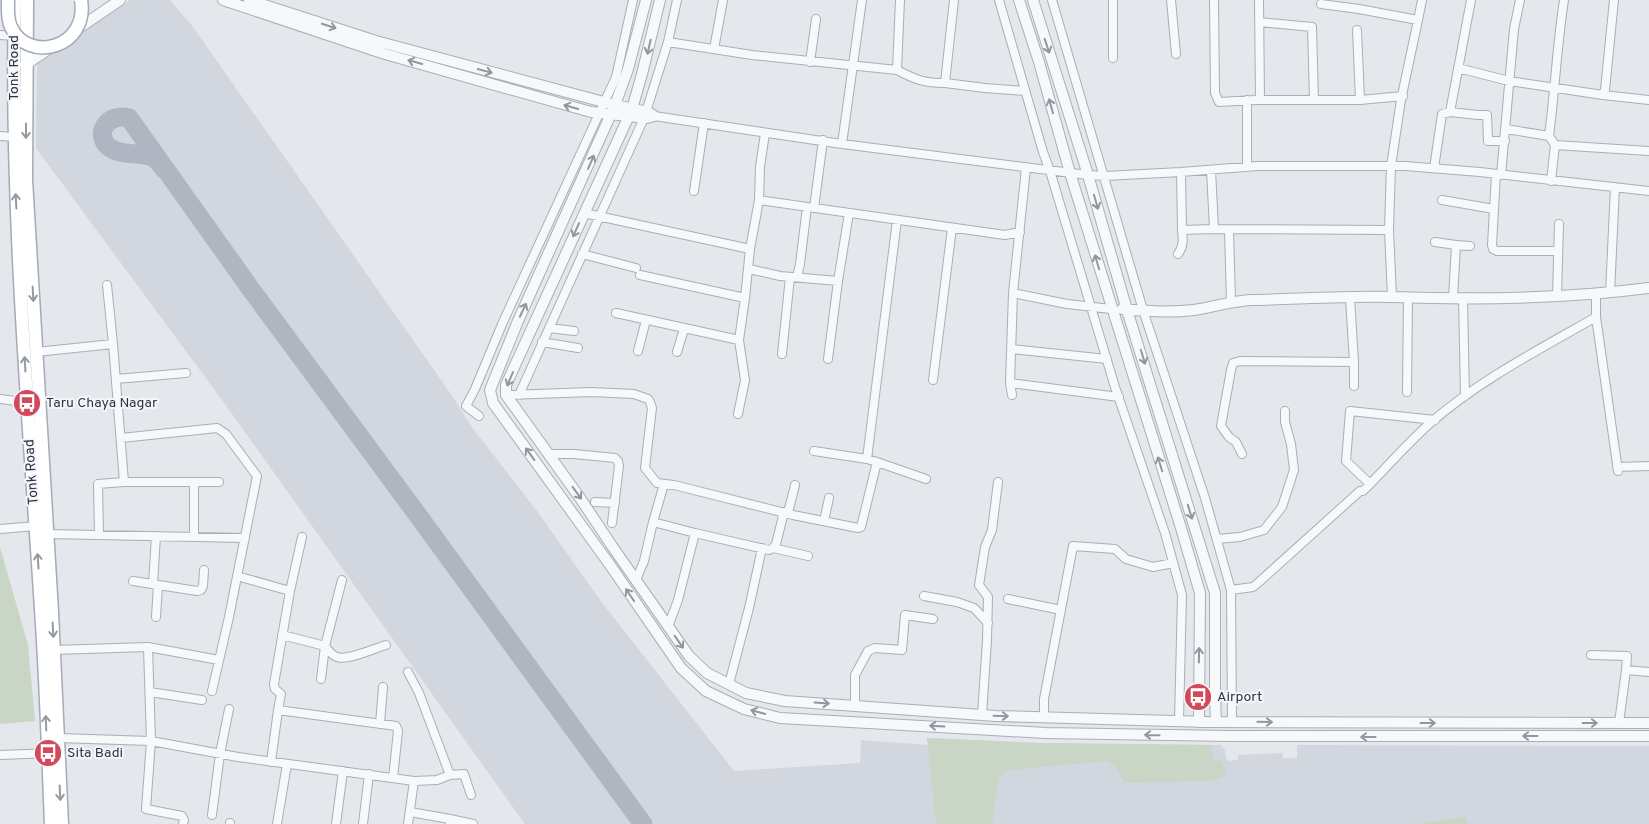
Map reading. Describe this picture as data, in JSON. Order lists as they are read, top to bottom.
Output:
{
  "streets": {
    "main road": ["Tonk Road"]
  },
  "places": {
    "bus stop": ["Taru Chaya Nagar", "Airport", "Sita Badi"]
  }
}
